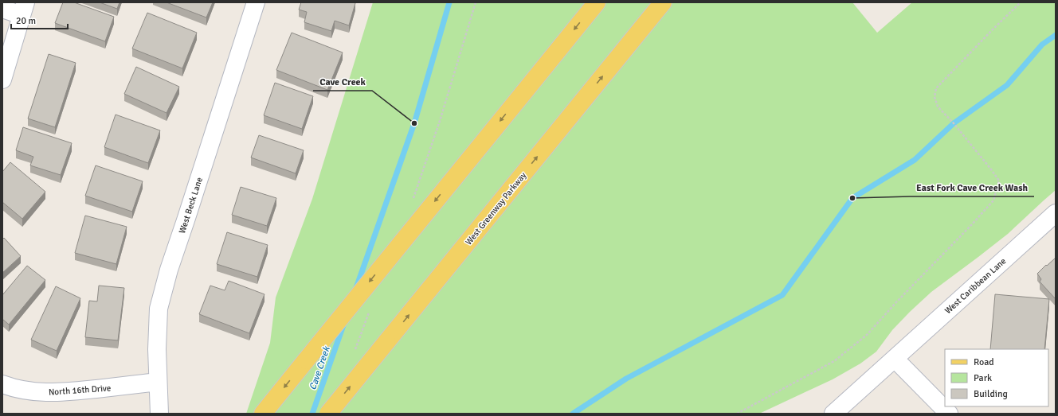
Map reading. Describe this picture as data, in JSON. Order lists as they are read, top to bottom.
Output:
{
  "streets": {
    "main road": ["West Greenway Parkway"],
    "street": ["West Beck Lane", "West Caribbean Lane", "North 16th Drive"]
  },
  "crossings": [
    ["West Beck Lane", "North 16th Drive"]
  ],
  "water": ["Cave Creek"],
  "places": ["Cave Creek", "East Fork Cave Creek Wash"],
  "legend": ["Road", "Park", "Building"],
  "scale_bar": "20 m"
}
